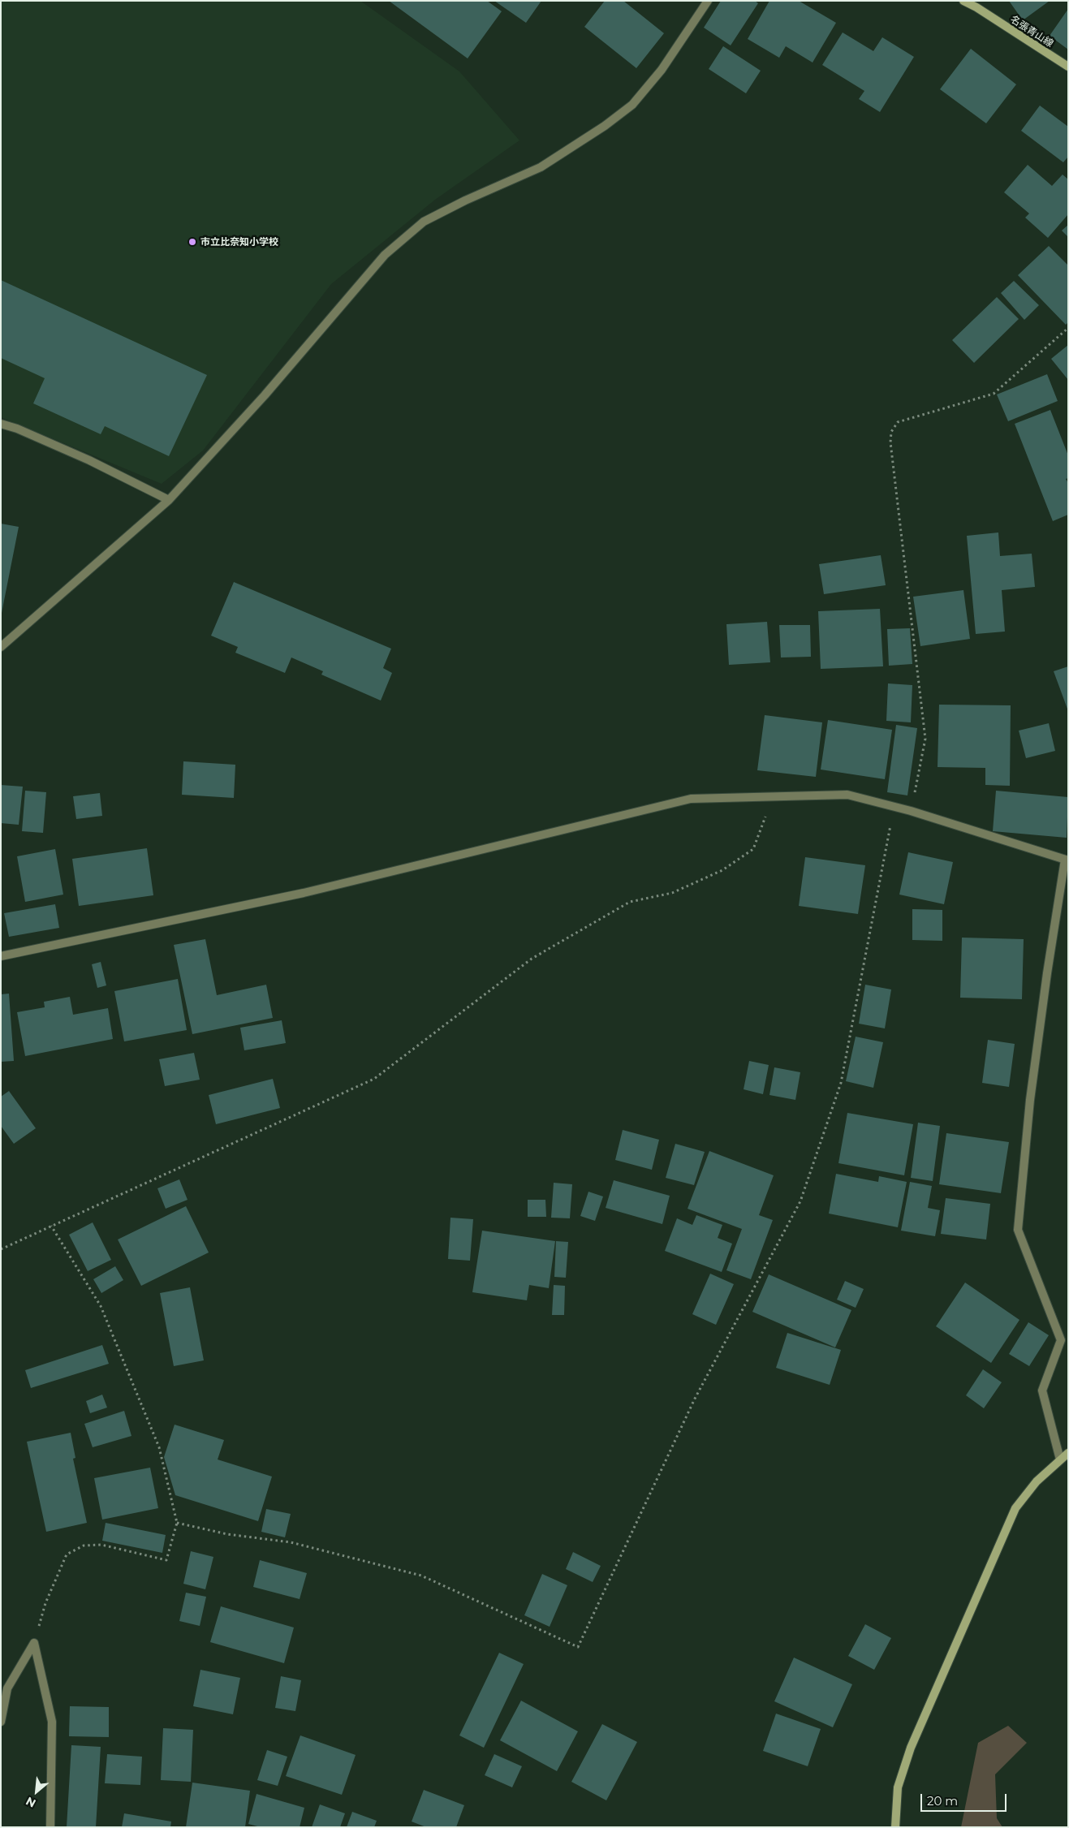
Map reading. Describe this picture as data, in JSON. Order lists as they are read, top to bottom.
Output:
{
  "streets": {
    "street": ["名張青山線"]
  },
  "places": ["市立比奈知小学校"],
  "scale_bar": "20 m",
  "north": "bottom left"
}
